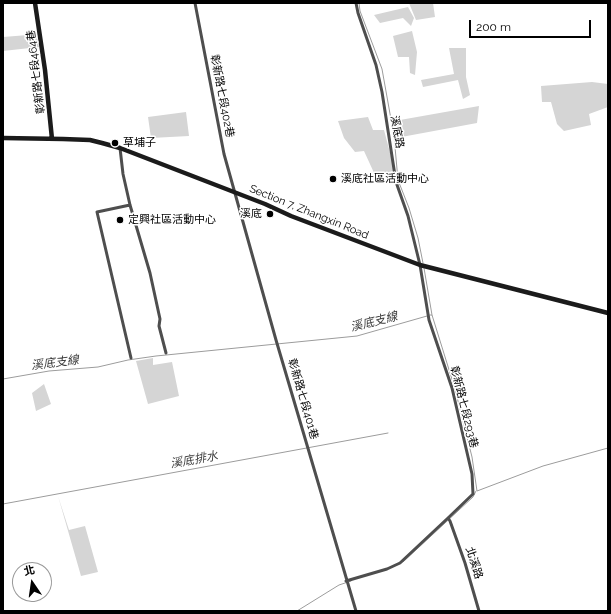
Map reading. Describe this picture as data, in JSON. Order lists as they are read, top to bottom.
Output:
{
  "streets": {
    "street": [
      "彰新路七段464巷",
      "彰新路七段402巷",
      "溪底路",
      "Section 7, Zhangxin Road",
      "彰新路七段401巷",
      "彰新路七段293巷",
      "北溪路"
    ]
  },
  "crossings": [
    ["彰新路七段464巷", "Section 7, Zhangxin Road"],
    ["彰新路七段402巷", "Section 7, Zhangxin Road"],
    ["彰新路七段402巷", "彰新路七段401巷"],
    ["溪底路", "Section 7, Zhangxin Road"],
    ["溪底路", "彰新路七段293巷"],
    ["Section 7, Zhangxin Road", "彰新路七段401巷"],
    ["Section 7, Zhangxin Road", "彰新路七段293巷"],
    ["彰新路七段401巷", "彰新路七段293巷"],
    ["彰新路七段293巷", "北溪路"]
  ],
  "water": ["溪底支線", "溪底排水"],
  "places": [
    "草埔子",
    "溪底社區活動中心",
    "溪底",
    "定興社區活動中心"
  ],
  "scale_bar": "200 m",
  "north": "top"
}
